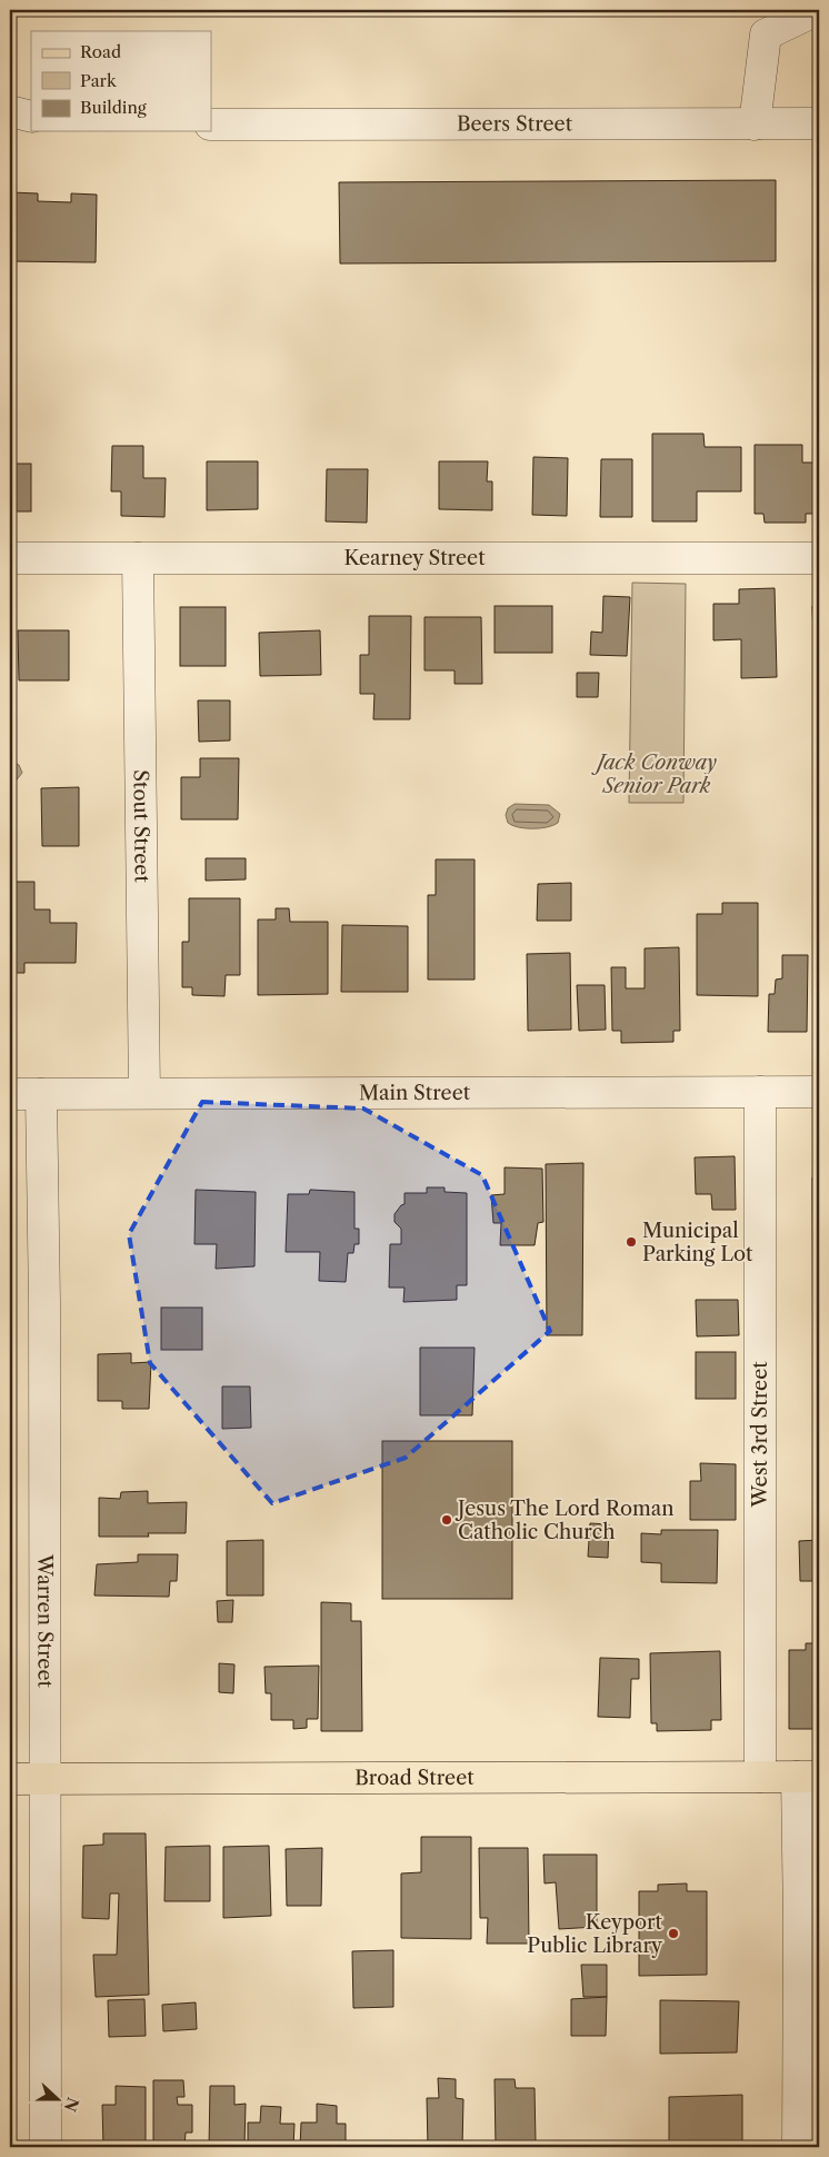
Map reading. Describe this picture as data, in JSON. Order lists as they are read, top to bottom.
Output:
{
  "streets": {
    "main road": ["Broad Street"],
    "street": [
      "Beers Street",
      "Kearney Street",
      "Stout Street",
      "Main Street",
      "West 3rd Street",
      "Warren Street"
    ]
  },
  "crossings": [
    ["Kearney Street", "Stout Street"],
    ["Stout Street", "Main Street"],
    ["Main Street", "West 3rd Street"],
    ["Main Street", "Warren Street"],
    ["West 3rd Street", "Broad Street"],
    ["Warren Street", "Broad Street"]
  ],
  "parks": ["Jack Conway Senior Park"],
  "places": ["Municipal Parking Lot", "Jesus The Lord Roman Catholic Church", "Keyport Public Library"],
  "legend": ["Road", "Park", "Building"],
  "north": "right"
}
